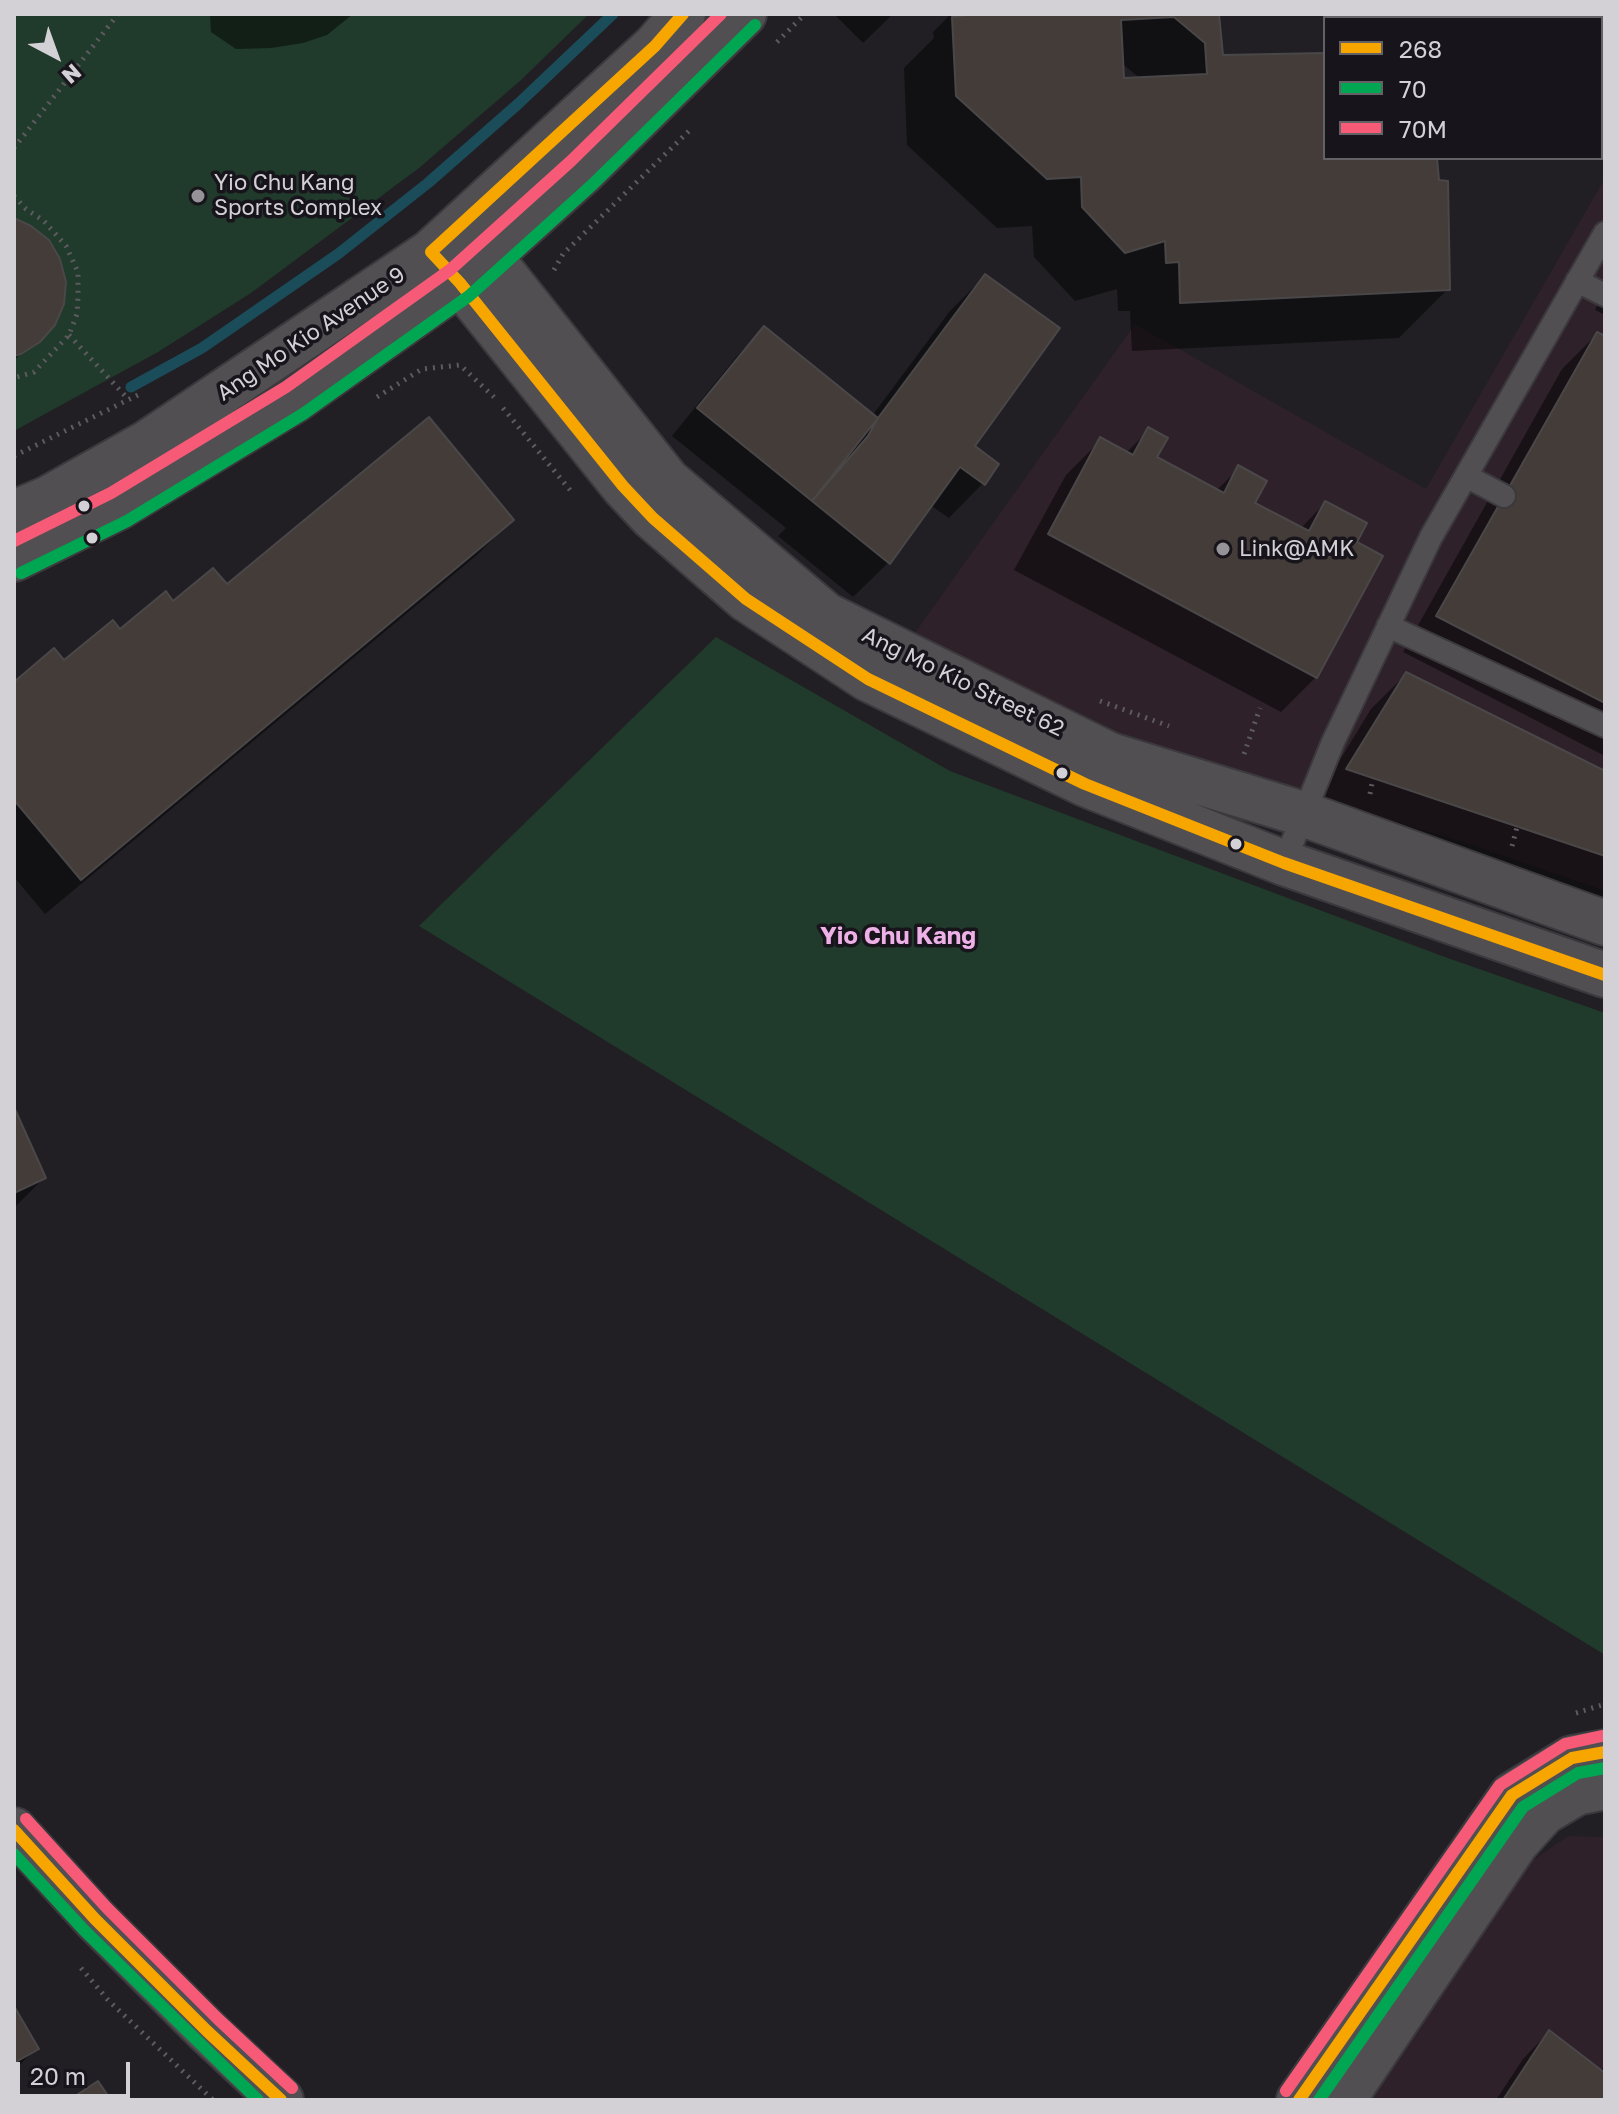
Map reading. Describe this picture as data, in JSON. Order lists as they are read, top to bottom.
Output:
{
  "streets": {
    "street": ["Ang Mo Kio Avenue 9", "Ang Mo Kio Street 62"]
  },
  "crossings": [
    ["Ang Mo Kio Avenue 9", "Ang Mo Kio Street 62"]
  ],
  "districts": ["Yio Chu Kang"],
  "places": ["Yio Chu Kang Sports Complex", "Link@AMK"],
  "lines": ["transit line 268", "transit line 70M", "transit line 70"],
  "legend": ["268", "70", "70M"],
  "scale_bar": "20 m",
  "north": "bottom right"
}
